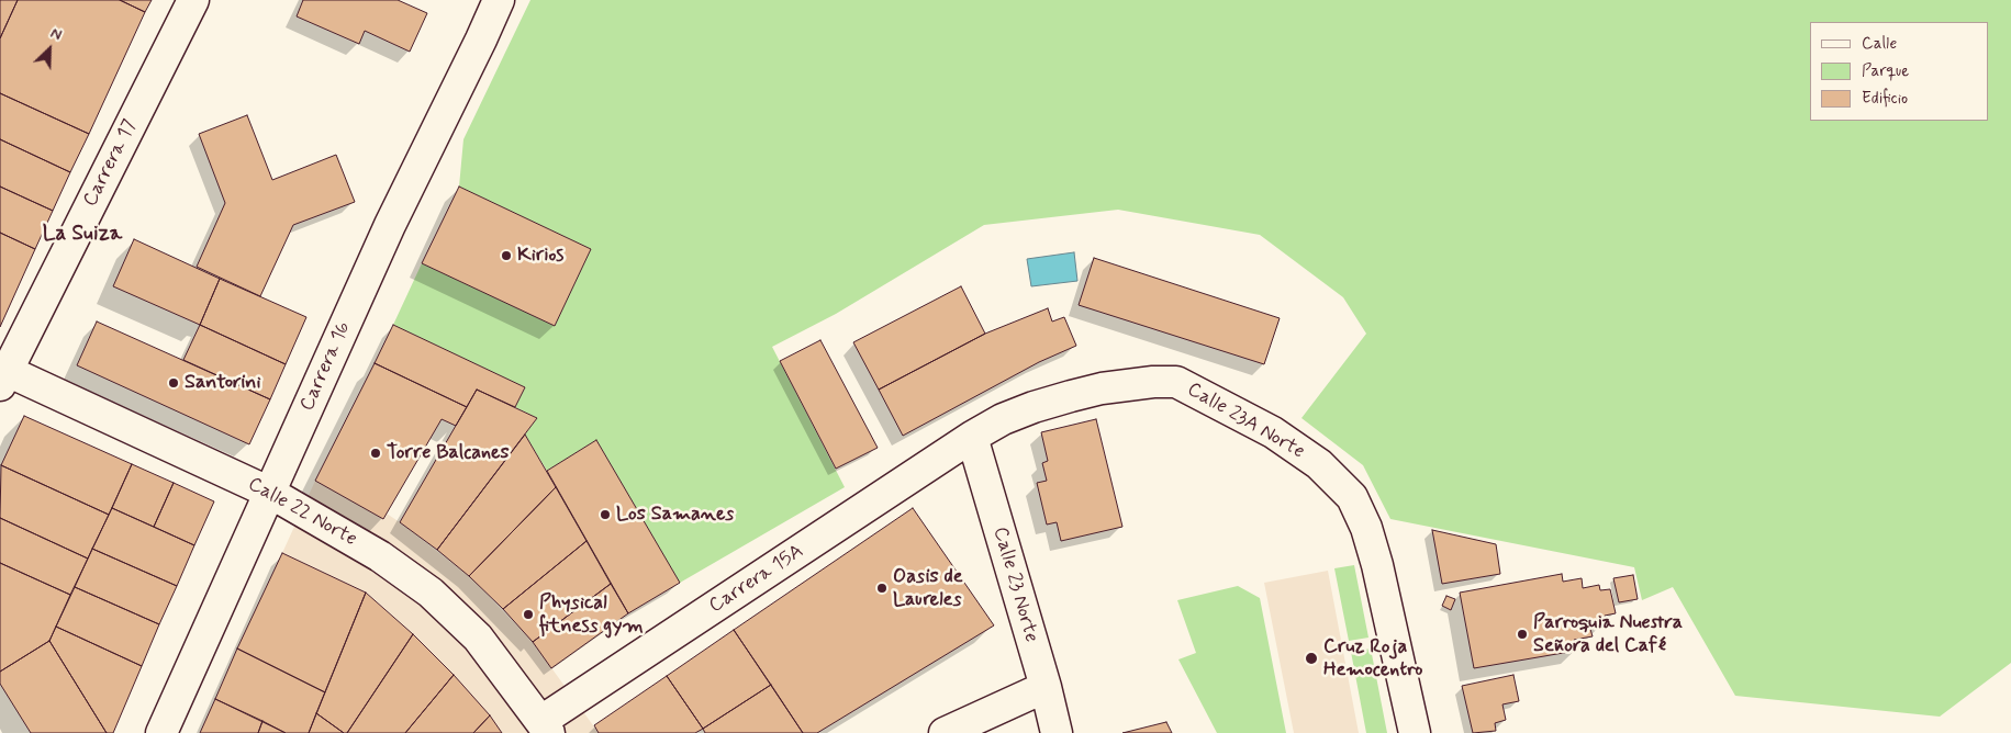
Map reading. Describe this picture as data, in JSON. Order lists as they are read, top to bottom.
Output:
{
  "streets": {
    "street": [
      "Carrera 17",
      "Carrera 16",
      "Calle 23A Norte",
      "Calle 22 Norte",
      "Carrera 15A",
      "Calle 23 Norte"
    ]
  },
  "crossings": [
    ["Carrera 17", "Calle 22 Norte"],
    ["Carrera 16", "Calle 22 Norte"],
    ["Calle 23A Norte", "Carrera 15A"],
    ["Calle 22 Norte", "Carrera 15A"],
    ["Carrera 15A", "Calle 23 Norte"]
  ],
  "districts": ["La Suiza"],
  "places": [
    "Kirios",
    "Santorini",
    "Torre Balcanes",
    "Los Samanes",
    "Oasis de Laureles",
    "Physical fitness gym",
    "Parroquia Nuestra Señora del Café",
    "Cruz Roja Hemocentro"
  ],
  "legend": ["Calle", "Parque", "Edificio"],
  "north": "top right"
}
